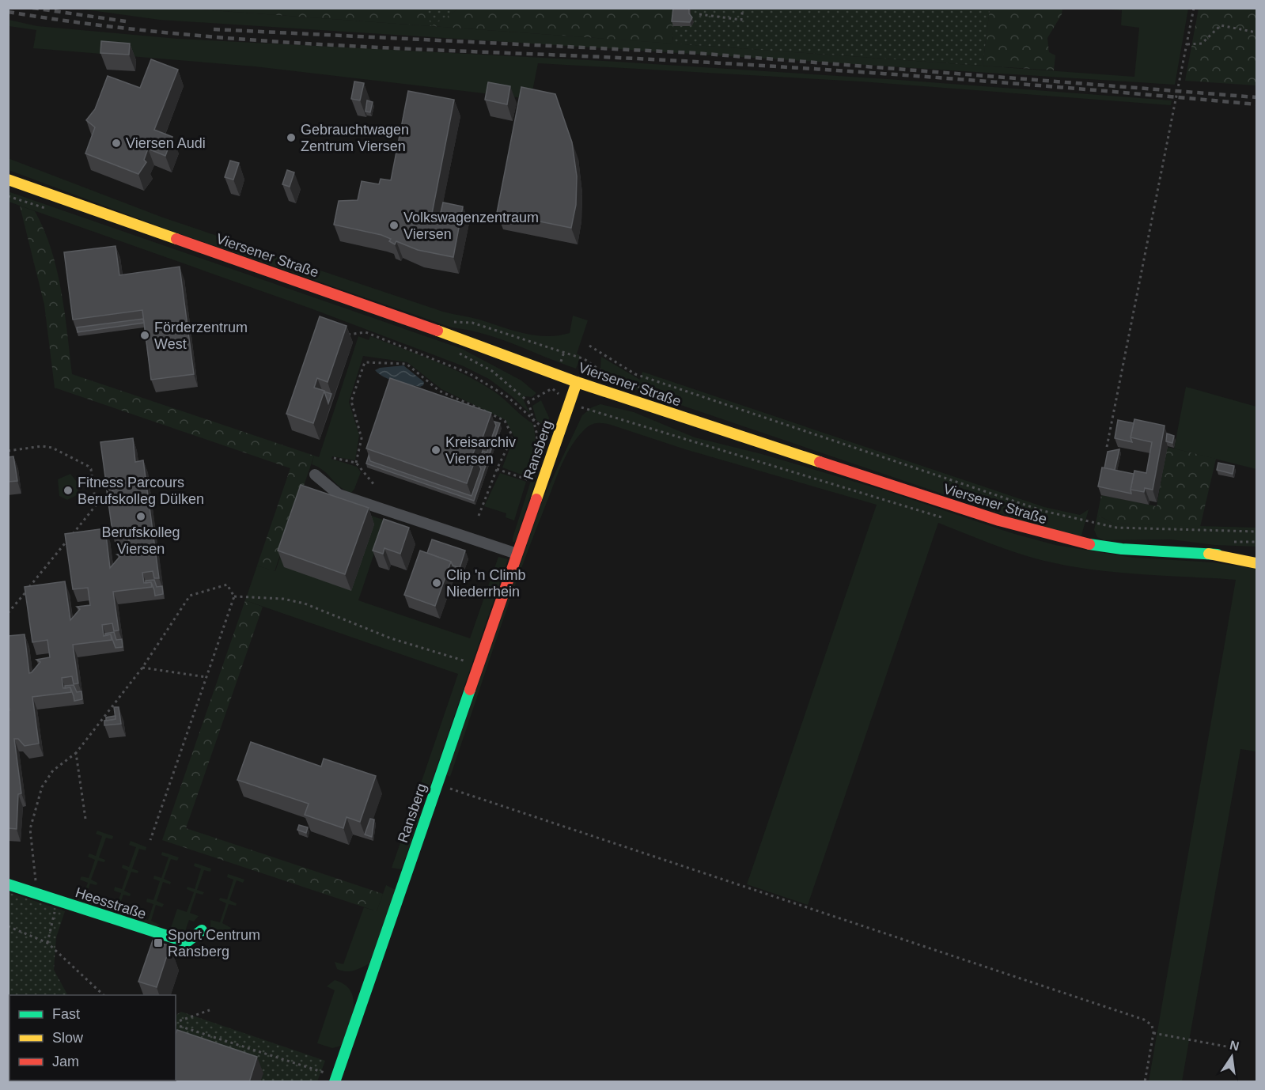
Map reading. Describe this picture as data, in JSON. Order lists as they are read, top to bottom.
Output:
{
  "streets": {
    "main road": ["Viersener Straße", "Ransberg", "Heesstraße"]
  },
  "crossings": [
    ["Viersener Straße", "Ransberg"]
  ],
  "places": {
    "other": [
      "Gebrauchtwagen Zentrum Viersen",
      "Viersen Audi",
      "Volkswagenzentraum Viersen",
      "Förderzentrum West",
      "Kreisarchiv Viersen",
      "Fitness Parcours Berufskolleg Dülken",
      "Berufskolleg Viersen",
      "Clip 'n Climb Niederrhein"
    ],
    "transit": ["Sport Centrum Ransberg"]
  },
  "legend": ["Fast", "Slow", "Jam"],
  "north": "top"
}
